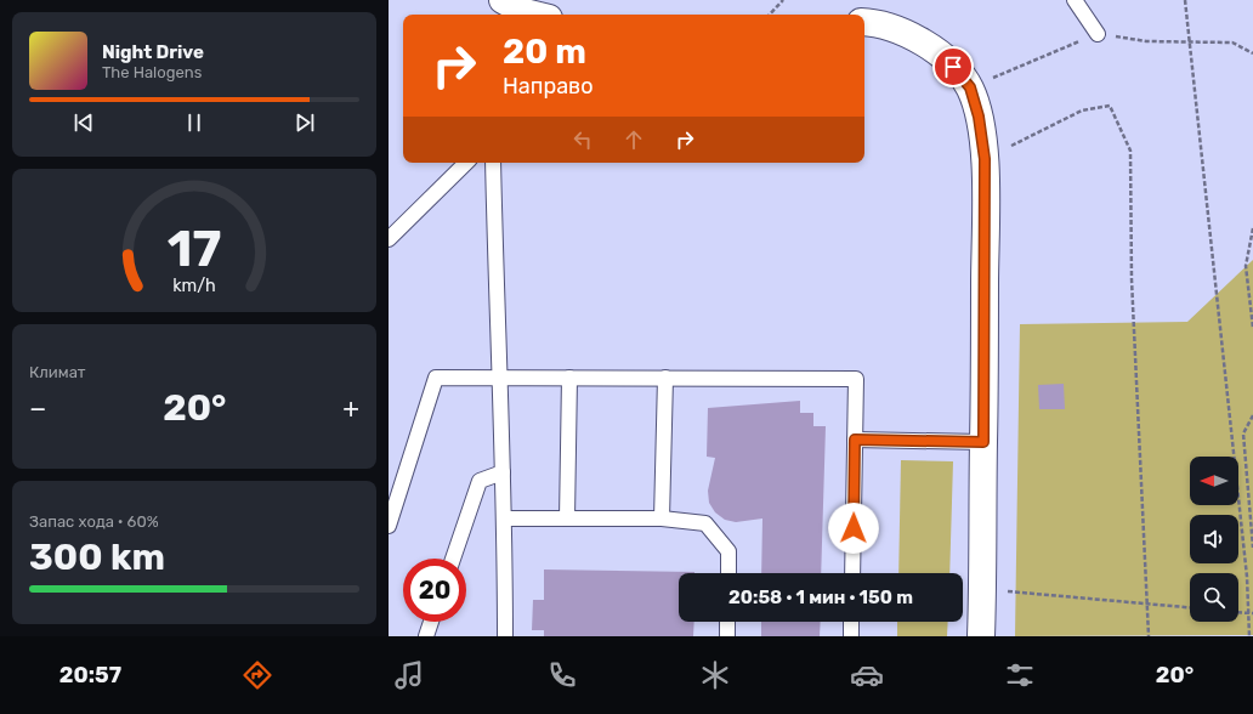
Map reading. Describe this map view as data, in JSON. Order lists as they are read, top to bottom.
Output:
{
  "north": "left",
  "page": {
    "turn": ["20 m", "Направо"],
    "song": ["Night Drive", "The Halogens"],
    "tile": [
      "Климат",
      ["Запас хода · 60%", "300 km"]
    ],
    "heat": ["−", "20°", "+"],
    "limit": "20",
    "trip": "20:58 · 1 мин · 150 m",
    "tabs": ["20:57", "20°"],
    "gauge": ["17", "km/h"]
  }
}
